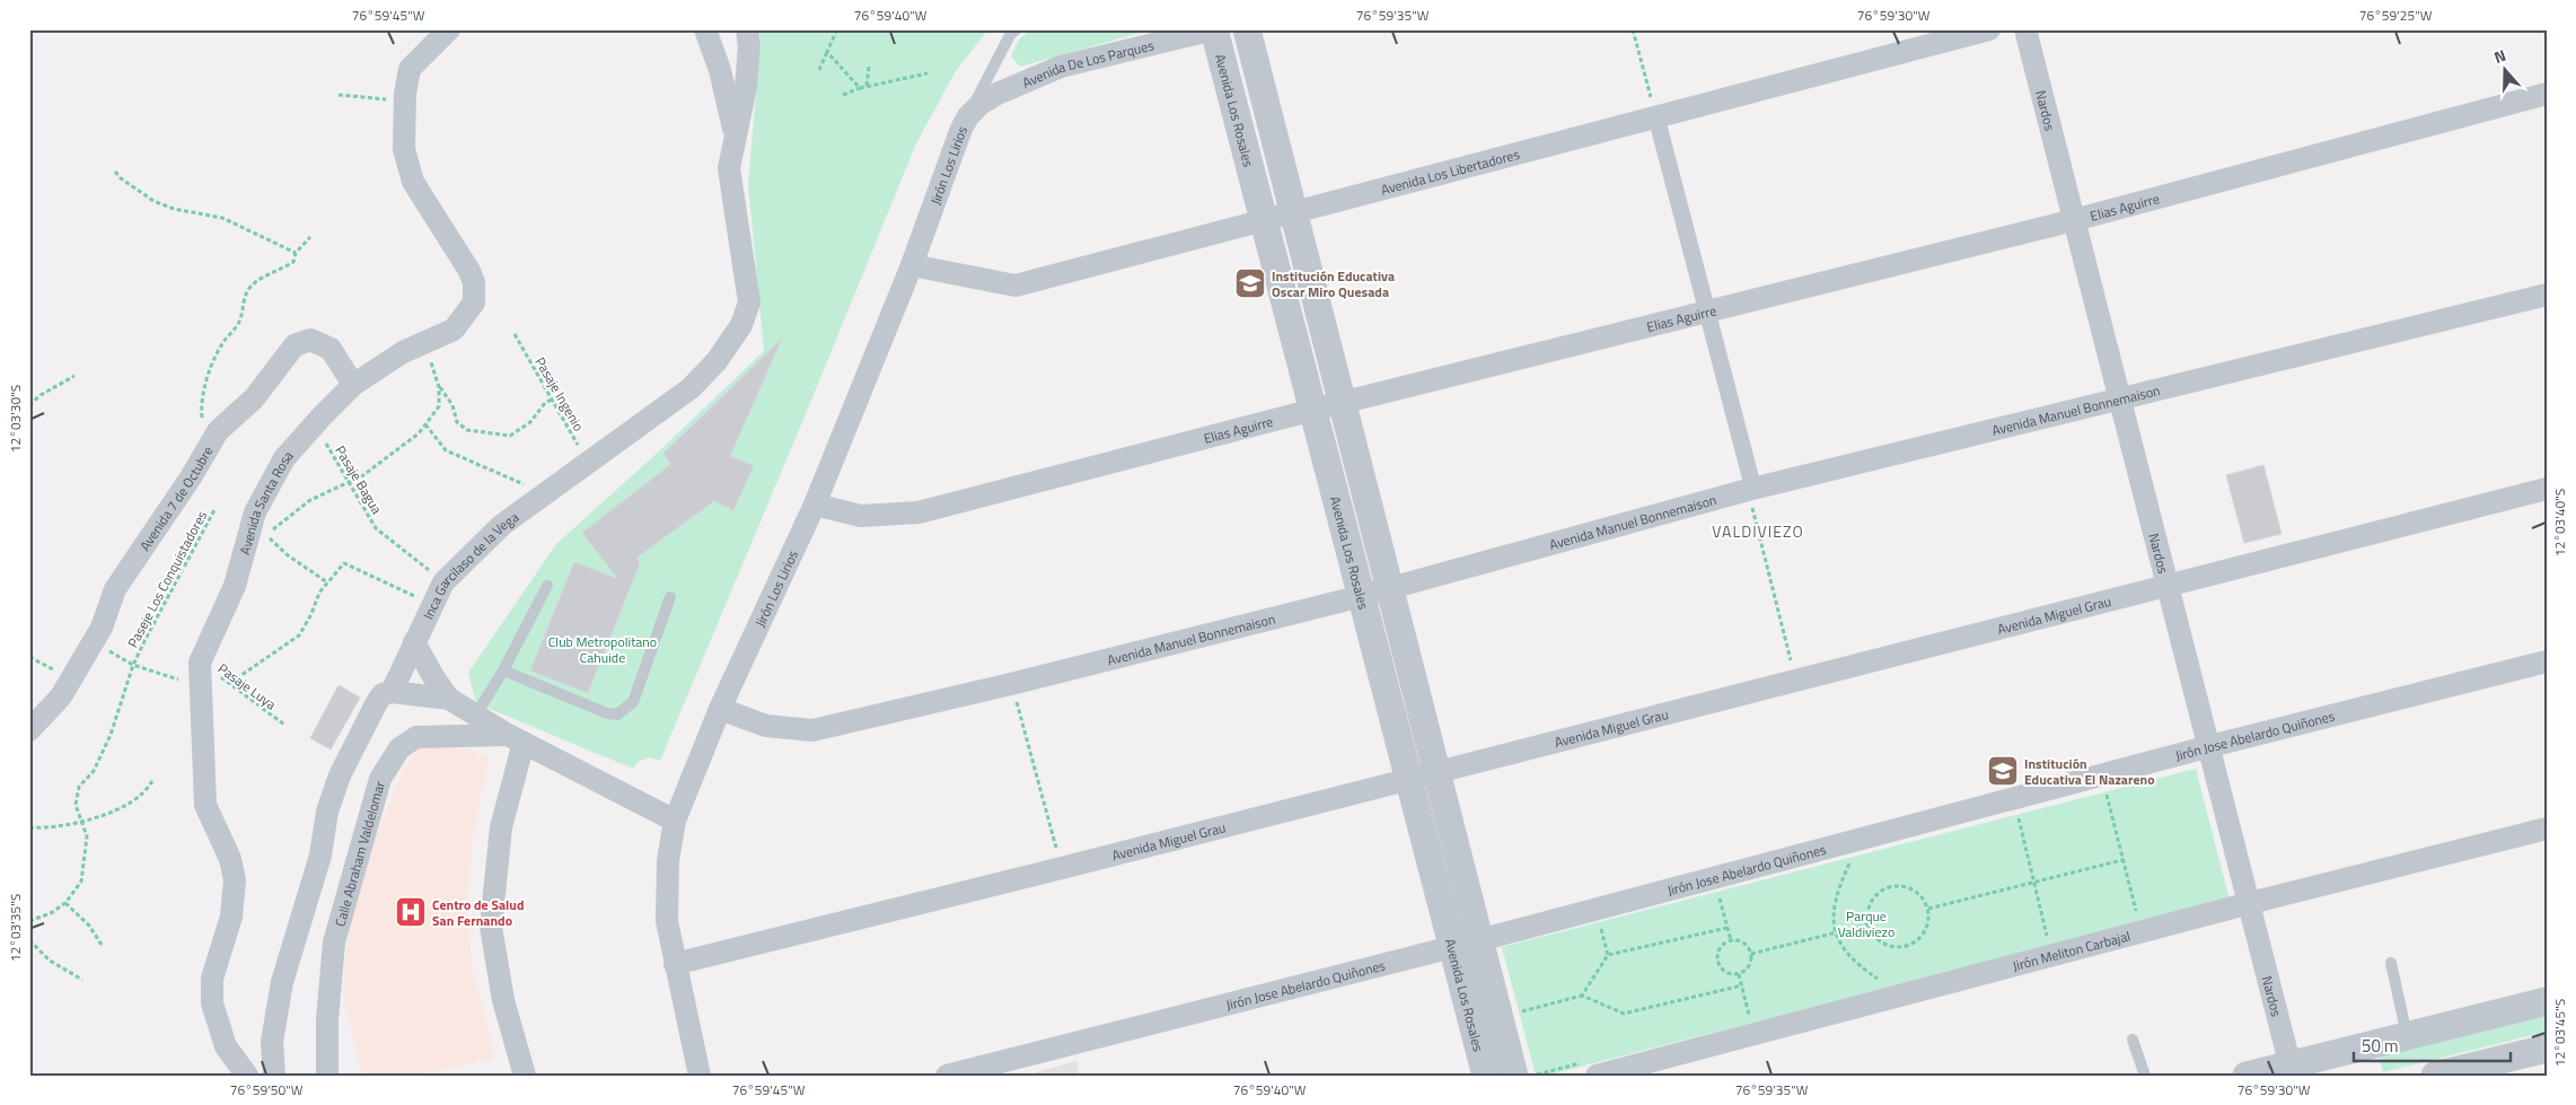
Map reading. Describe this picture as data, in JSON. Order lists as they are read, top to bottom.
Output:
{
  "streets": {
    "street": [
      "Avenida De Los Parques",
      "Nardos",
      "Avenida Los Rosales",
      "Jirón Los Lirios",
      "Avenida Los Libertadores",
      "Elias Aguirre",
      "Avenida Manuel Bonnemaison",
      "Avenida 7 de Octubre",
      "Avenida Santa Rosa",
      "Inca Garcilaso de la Vega",
      "Avenida Miguel Grau",
      "Jirón Jose Abelardo Quiñones",
      "Calle Abraham Valdelomar",
      "Jirón Meliton Carbajal"
    ],
    "path": [
      "Pasaje Ingenio",
      "Pasaje Bagua",
      "Paseje Los Conquistadores",
      "Pasaje Luya"
    ]
  },
  "crossings": [
    ["Avenida De Los Parques", "Avenida Los Rosales"],
    ["Avenida De Los Parques", "Jirón Los Lirios"],
    ["Nardos", "Elias Aguirre"],
    ["Nardos", "Avenida Manuel Bonnemaison"],
    ["Nardos", "Avenida Miguel Grau"],
    ["Nardos", "Jirón Jose Abelardo Quiñones"],
    ["Nardos", "Jirón Meliton Carbajal"],
    ["Avenida Los Rosales", "Avenida Los Libertadores"],
    ["Avenida Los Rosales", "Elias Aguirre"],
    ["Avenida Los Rosales", "Avenida Manuel Bonnemaison"],
    ["Avenida Los Rosales", "Avenida Miguel Grau"],
    ["Avenida Los Rosales", "Jirón Jose Abelardo Quiñones"],
    ["Jirón Los Lirios", "Avenida Los Libertadores"],
    ["Jirón Los Lirios", "Elias Aguirre"],
    ["Jirón Los Lirios", "Avenida Manuel Bonnemaison"],
    ["Jirón Los Lirios", "Avenida Miguel Grau"],
    ["Pasaje Ingenio", "Inca Garcilaso de la Vega"],
    ["Pasaje Bagua", "Avenida Santa Rosa"],
    ["Pasaje Bagua", "Inca Garcilaso de la Vega"],
    ["Avenida 7 de Octubre", "Avenida Santa Rosa"],
    ["Avenida Santa Rosa", "Pasaje Luya"]
  ],
  "districts": ["VALDIVIEZO"],
  "parks": ["Club Metropolitano Cahuide", "Parque Valdiviezo"],
  "places": {
    "school or university": ["Institución Educativa Oscar Miro Quesada", "Institución Educativa El Nazareno"],
    "hospital": ["Centro de Salud San Fernando"]
  },
  "scale_bar": "50 m",
  "north": "top",
  "coordinates": [
    "76°59'45\"W",
    "76°59'40\"W",
    "76°59'35\"W",
    "76°59'30\"W",
    "76°59'25\"W",
    "12°03'30\"S",
    "12°03'40\"S",
    "12°03'35\"S",
    "12°03'45\"S",
    "76°59'50\"W"
  ]
}
